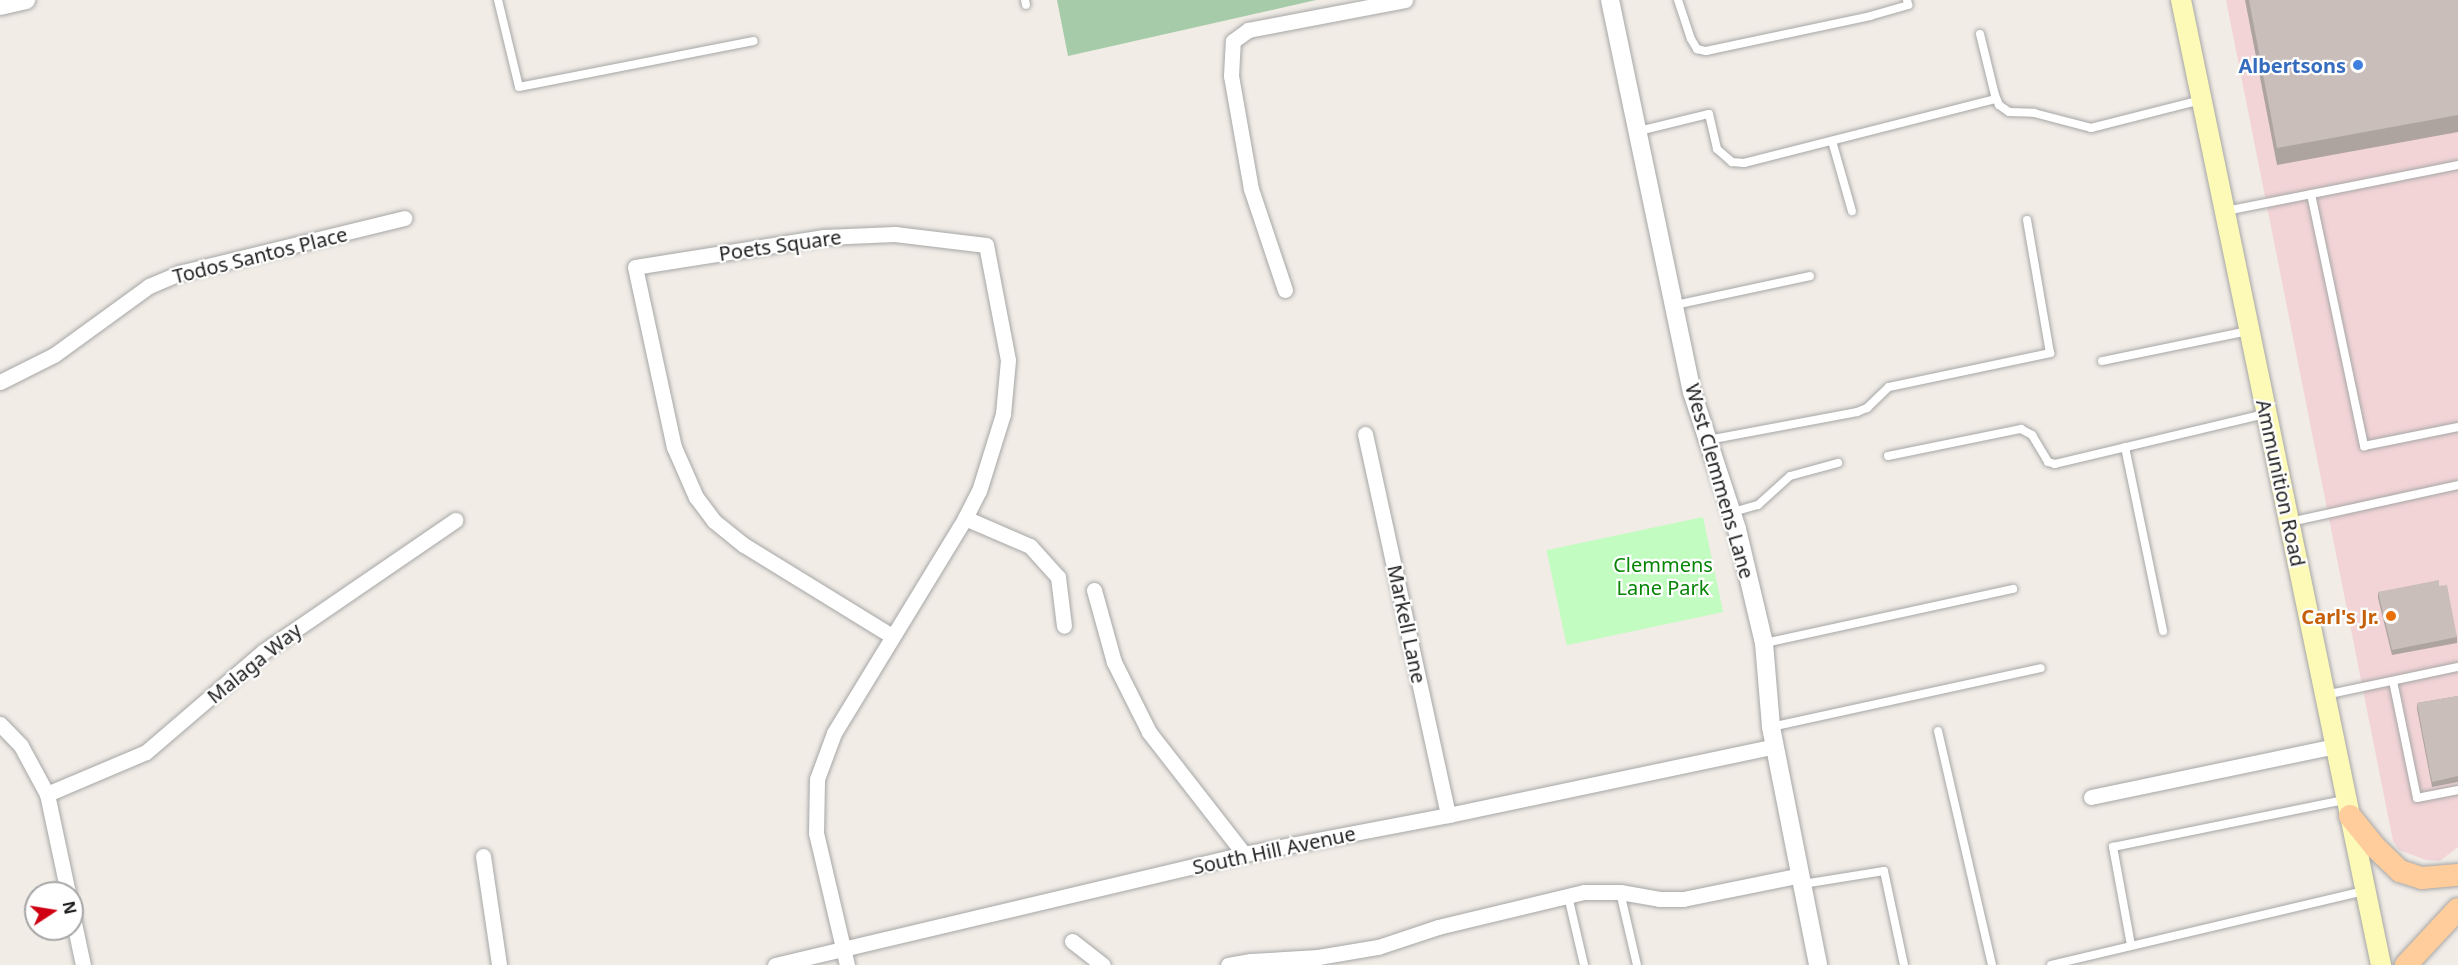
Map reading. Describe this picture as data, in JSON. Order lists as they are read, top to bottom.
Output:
{
  "streets": {
    "main road": ["Ammunition Road"],
    "street": [
      "Poets Square",
      "Todos Santos Place",
      "West Clemmens Lane",
      "Markell Lane",
      "Malaga Way",
      "South Hill Avenue"
    ]
  },
  "crossings": [
    ["Poets Square", "South Hill Avenue"],
    ["West Clemmens Lane", "South Hill Avenue"],
    ["Markell Lane", "South Hill Avenue"]
  ],
  "parks": ["Clemmens Lane Park"],
  "places": ["Albertsons", "Carl's Jr."],
  "north": "right"
}
